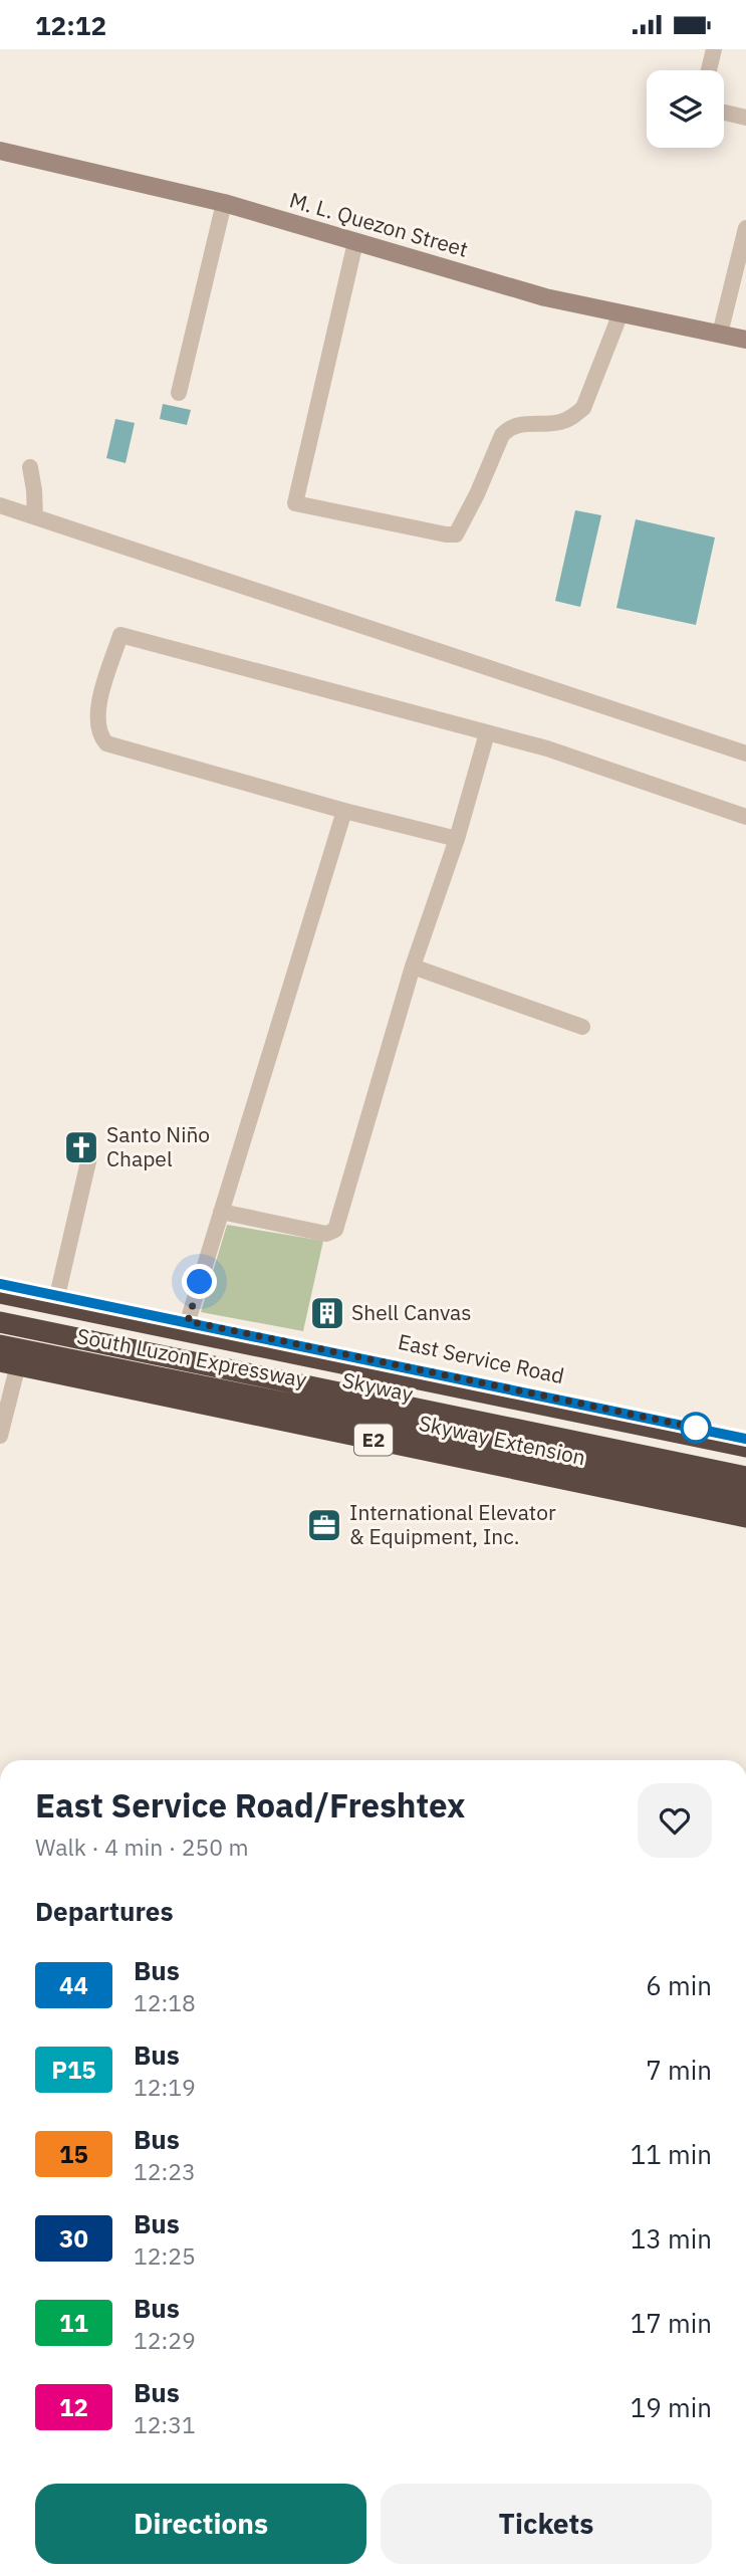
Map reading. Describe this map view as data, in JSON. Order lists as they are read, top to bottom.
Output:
{
  "streets": {
    "highway": [
      "South Luzon Expressway",
      "Skyway",
      "E2",
      "Skyway Extension"
    ],
    "main road": ["M. L. Quezon Street", "East Service Road"]
  },
  "places": {
    "church": ["Santo Niño Chapel"],
    "building": ["Shell Canvas"],
    "office": ["International Elevator & Equipment, Inc."]
  },
  "lines": ["bus line 44"],
  "page": {
    "status": "12:12",
    "heading": [
      ["East Service Road/Freshtex", "Walk · 4 min · 250 m"],
      "Departures"
    ],
    "list": [
      {
        "mark": "44",
        "name": "Bus",
        "note": "12:18",
        "value": "6 min"
      },
      {
        "mark": "P15",
        "name": "Bus",
        "note": "12:19",
        "value": "7 min"
      },
      {
        "mark": "15",
        "name": "Bus",
        "note": "12:23",
        "value": "11 min"
      },
      {
        "mark": "30",
        "name": "Bus",
        "note": "12:25",
        "value": "13 min"
      },
      {
        "mark": "11",
        "name": "Bus",
        "note": "12:29",
        "value": "17 min"
      },
      {
        "mark": "12",
        "name": "Bus",
        "note": "12:31",
        "value": "19 min"
      }
    ],
    "buttons": ["Directions", "Tickets"]
  }
}
